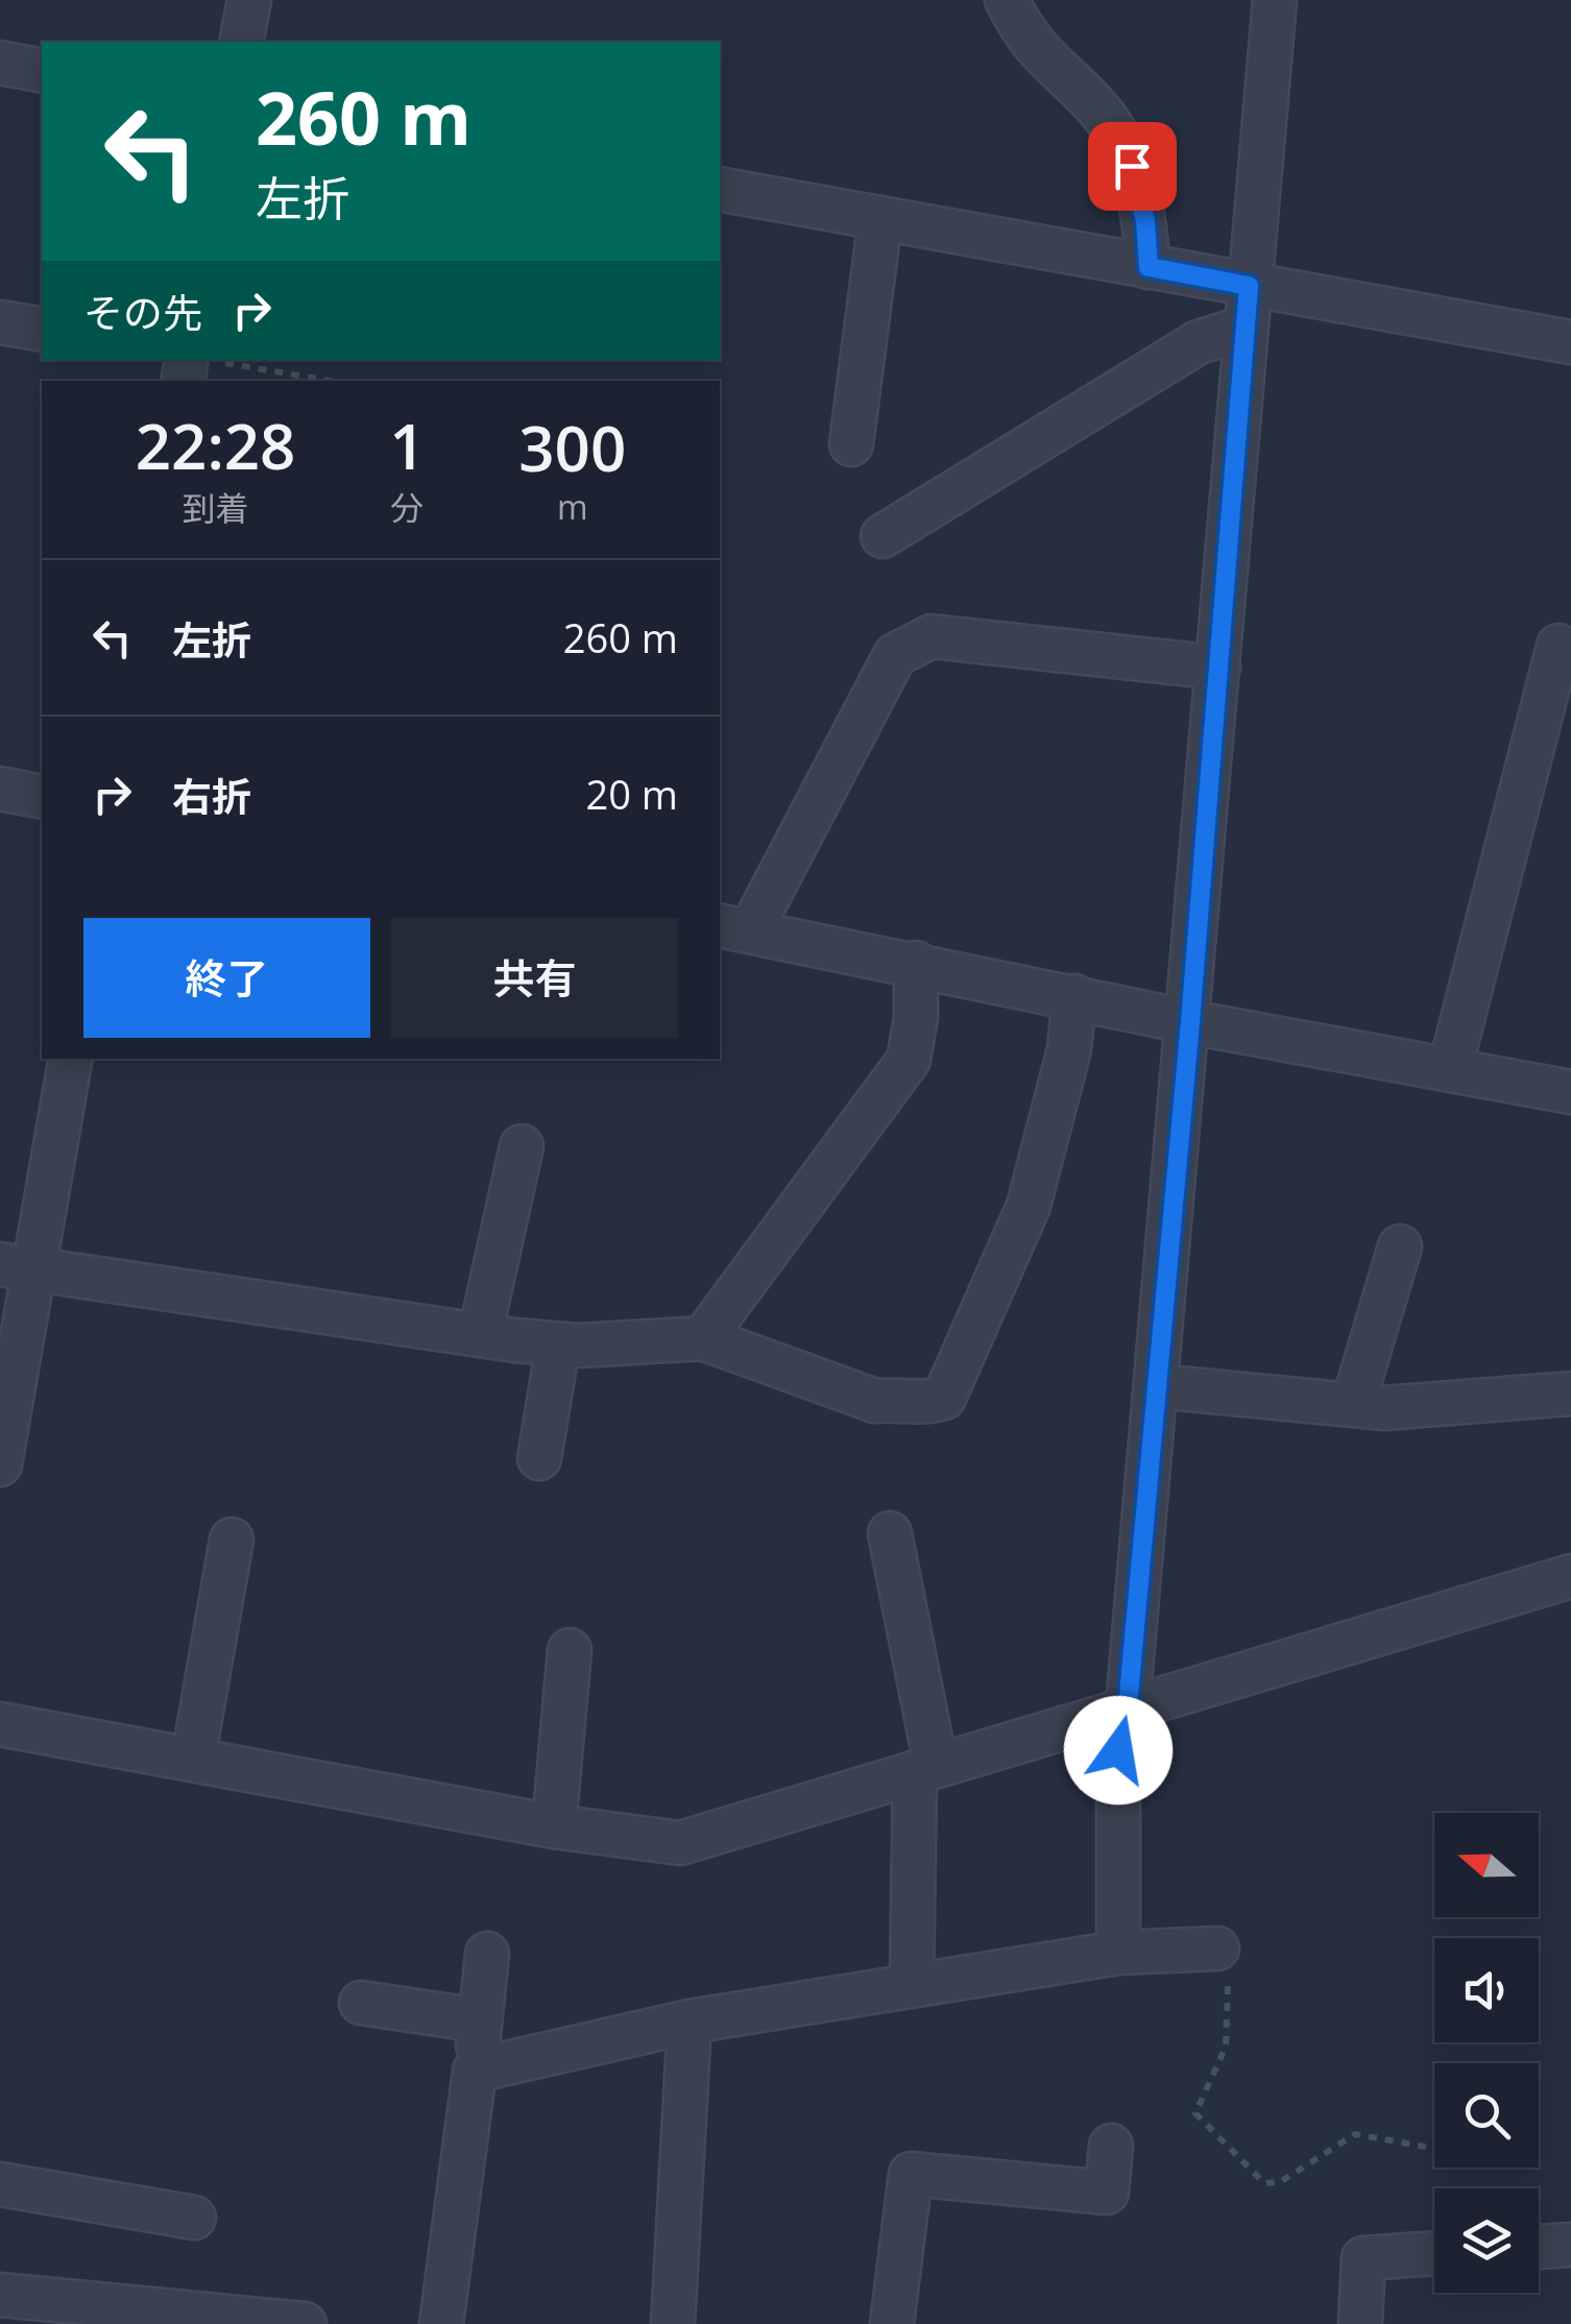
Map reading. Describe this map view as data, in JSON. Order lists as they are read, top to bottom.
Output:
{
  "north": "left",
  "page": {
    "turn": ["260 m", "左折"],
    "then": "その先",
    "eta": [
      "22:28",
      "到着",
      "1",
      "分",
      "300",
      "m"
    ],
    "list": [
      {
        "name": "左折",
        "value": "260 m"
      },
      {
        "name": "右折",
        "value": "20 m"
      }
    ],
    "buttons": ["終了", "共有"]
  }
}
